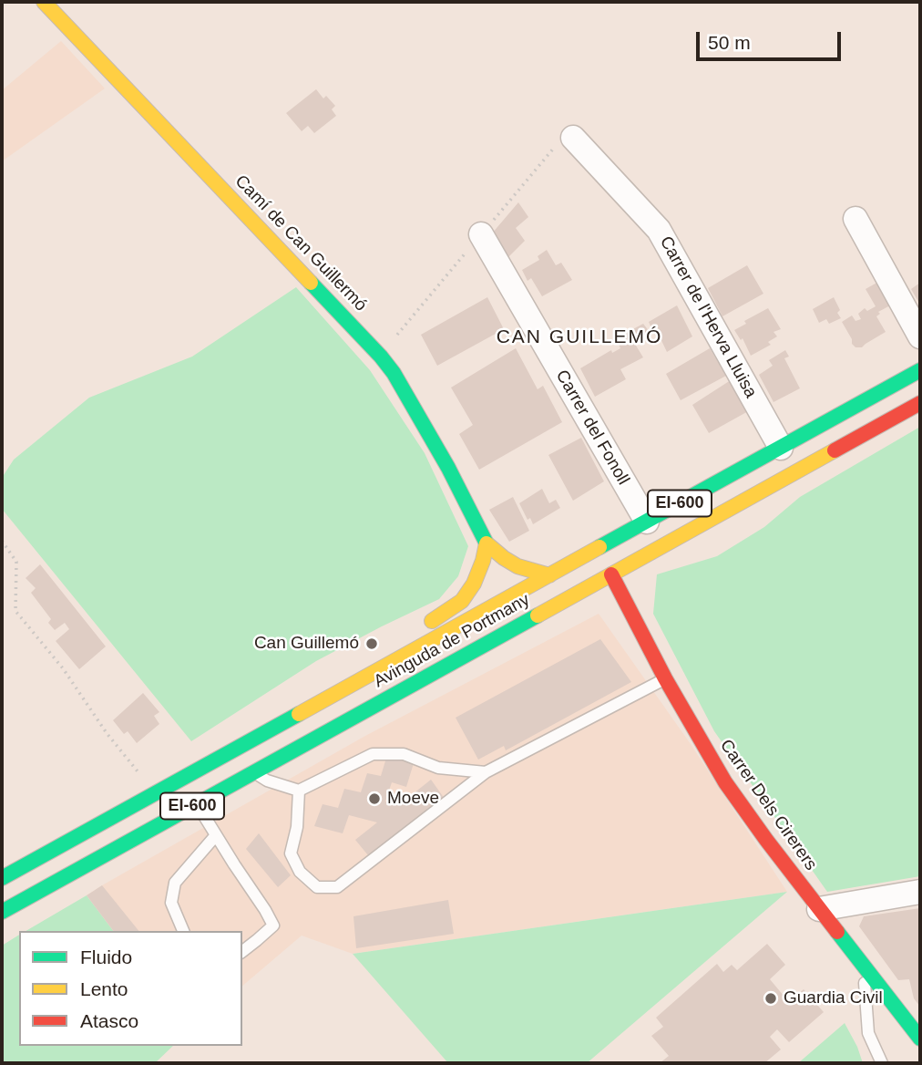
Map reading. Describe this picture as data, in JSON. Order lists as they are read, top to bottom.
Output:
{
  "streets": {
    "main road": [
      "Camí de Can Guillermó",
      "EI-600",
      "Avinguda de Portmany",
      "Carrer Dels Cirerers"
    ],
    "street": ["Carrer de l'Herva Lluisa", "Carrer del Fonoll"]
  },
  "crossings": [
    ["Carrer de l'Herva Lluisa", "Avinguda de Portmany"],
    ["Carrer del Fonoll", "Avinguda de Portmany"],
    ["Avinguda de Portmany", "Carrer Dels Cirerers"]
  ],
  "districts": ["CAN GUILLEMÓ"],
  "places": ["Can Guillemó", "Moeve", "Guardia Civil"],
  "legend": ["Fluido", "Lento", "Atasco"],
  "scale_bar": "50 m"
}
